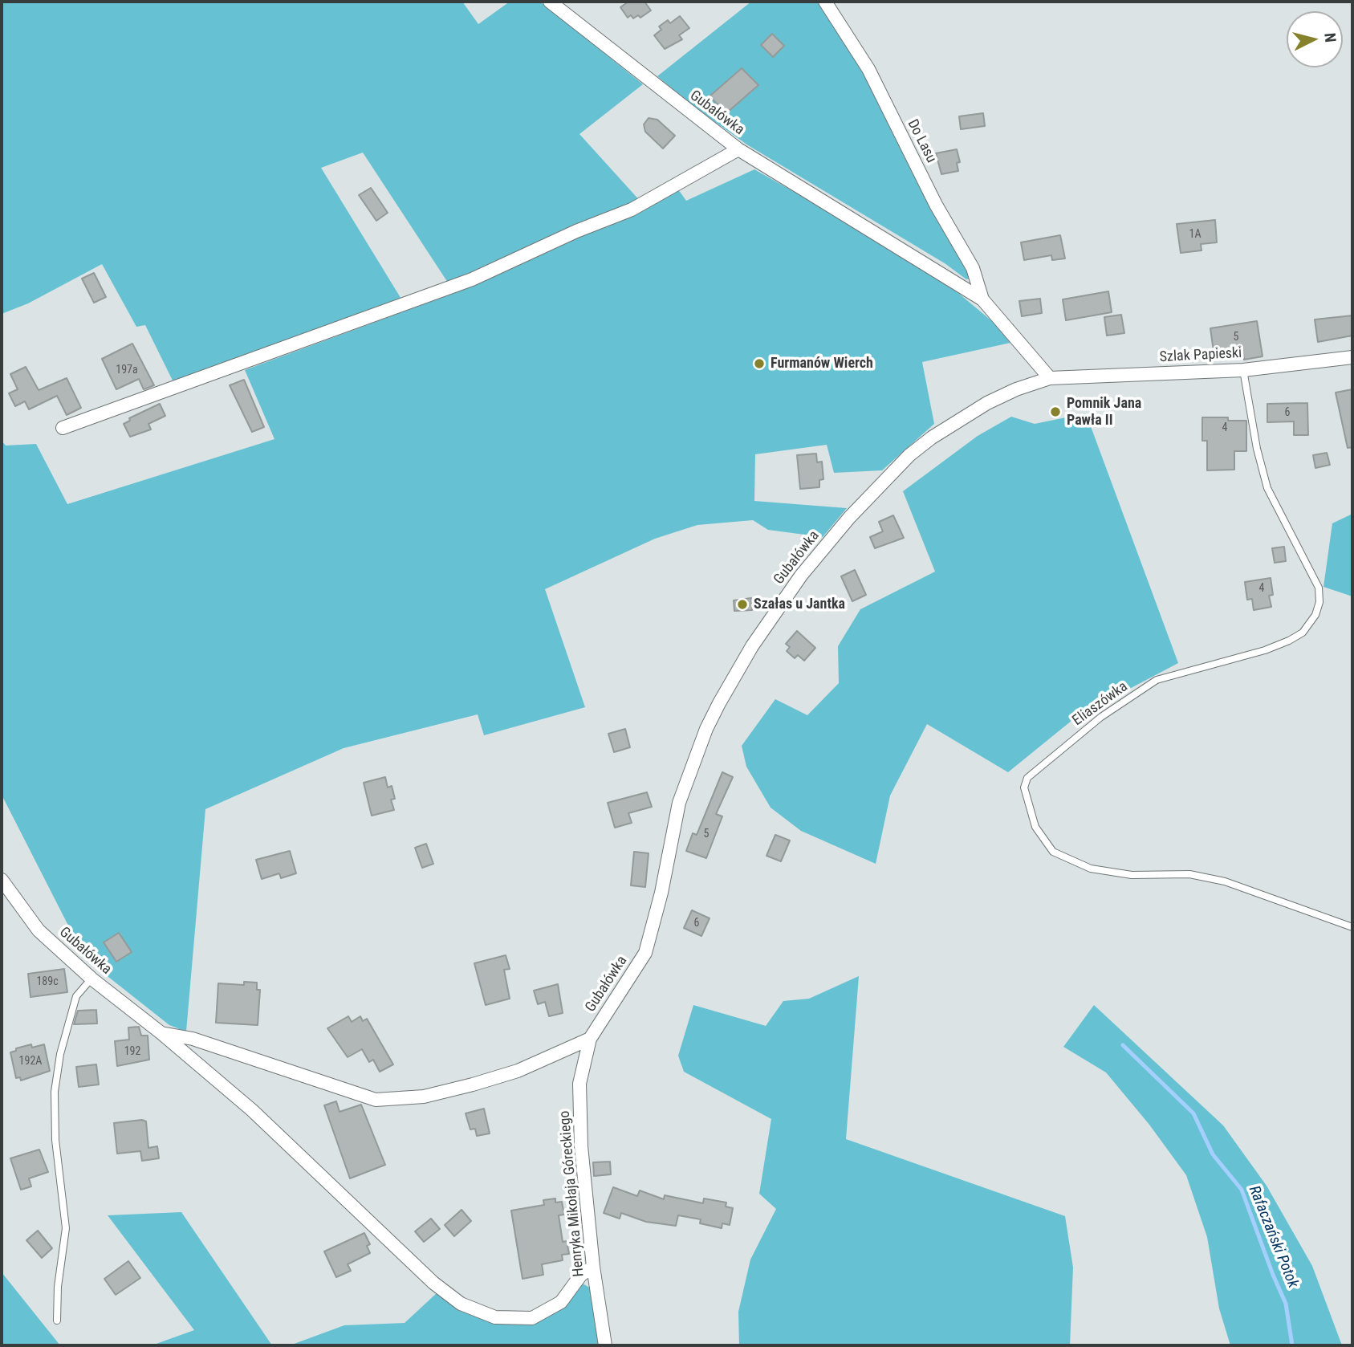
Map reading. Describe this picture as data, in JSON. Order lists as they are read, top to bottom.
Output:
{
  "streets": {
    "street": [
      "Gubałówka",
      "Do Lasu",
      "Szlak Papieski",
      "Henryka Mikołaja Góreckiego"
    ],
    "lane": ["Eliaszówka"]
  },
  "crossings": [
    ["Gubałówka", "Do Lasu"],
    ["Gubałówka", "Szlak Papieski"],
    ["Gubałówka", "Henryka Mikołaja Góreckiego"],
    ["Szlak Papieski", "Eliaszówka"]
  ],
  "water": ["Rafaczański Potok"],
  "places": ["Furmanów Wierch", "Pomnik Jana Pawła II", "Szałas u Jantka"],
  "house_numbers": [
    "1A",
    "5",
    "197a",
    "6",
    "4",
    "4",
    "5",
    "6",
    "189c",
    "192",
    "192A"
  ],
  "north": "right"
}
